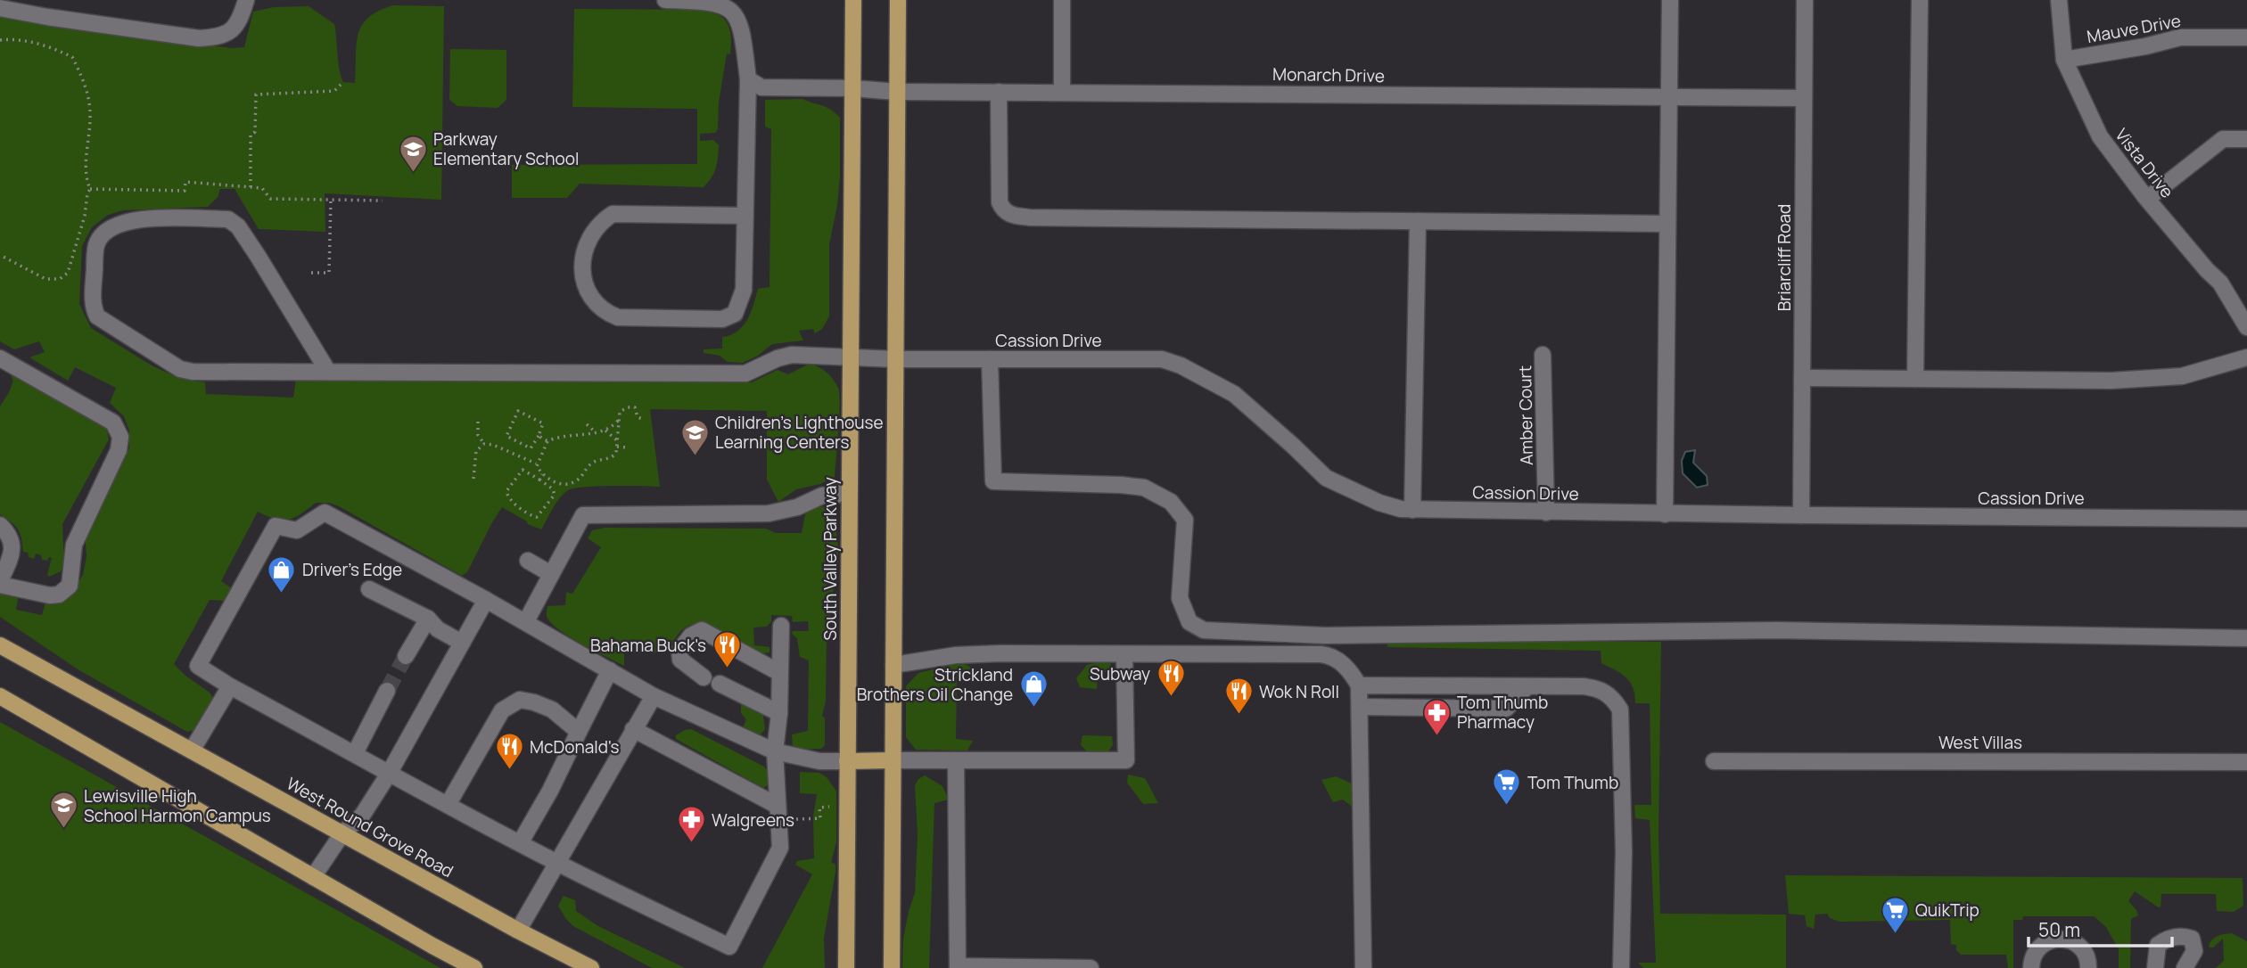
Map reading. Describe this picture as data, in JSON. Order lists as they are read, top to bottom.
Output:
{
  "streets": {
    "main road": ["South Valley Parkway", "West Round Grove Road"],
    "street": [
      "Mauve Drive",
      "Monarch Drive",
      "Vista Drive",
      "Briarcliff Road",
      "Cassion Drive",
      "Amber Court",
      "West Villas"
    ]
  },
  "crossings": [
    ["Mauve Drive", "Vista Drive"],
    ["Monarch Drive", "Briarcliff Road"],
    ["Monarch Drive", "South Valley Parkway"],
    ["Briarcliff Road", "Cassion Drive"],
    ["Cassion Drive", "Amber Court"],
    ["Cassion Drive", "South Valley Parkway"]
  ],
  "places": {
    "school or university": ["Parkway Elementary School", "Children's Lighthouse Learning Centers", "Lewisville High School Harmon Campus"],
    "shop": ["Driver's Edge", "Strickland Brothers Oil Change"],
    "restaurant": [
      "Bahama Buck's",
      "Subway",
      "Wok N Roll",
      "McDonald's"
    ],
    "pharmacy": ["Tom Thumb Pharmacy", "Walgreens"],
    "supermarket": ["Tom Thumb", "QuikTrip"]
  },
  "scale_bar": "50 m"
}
